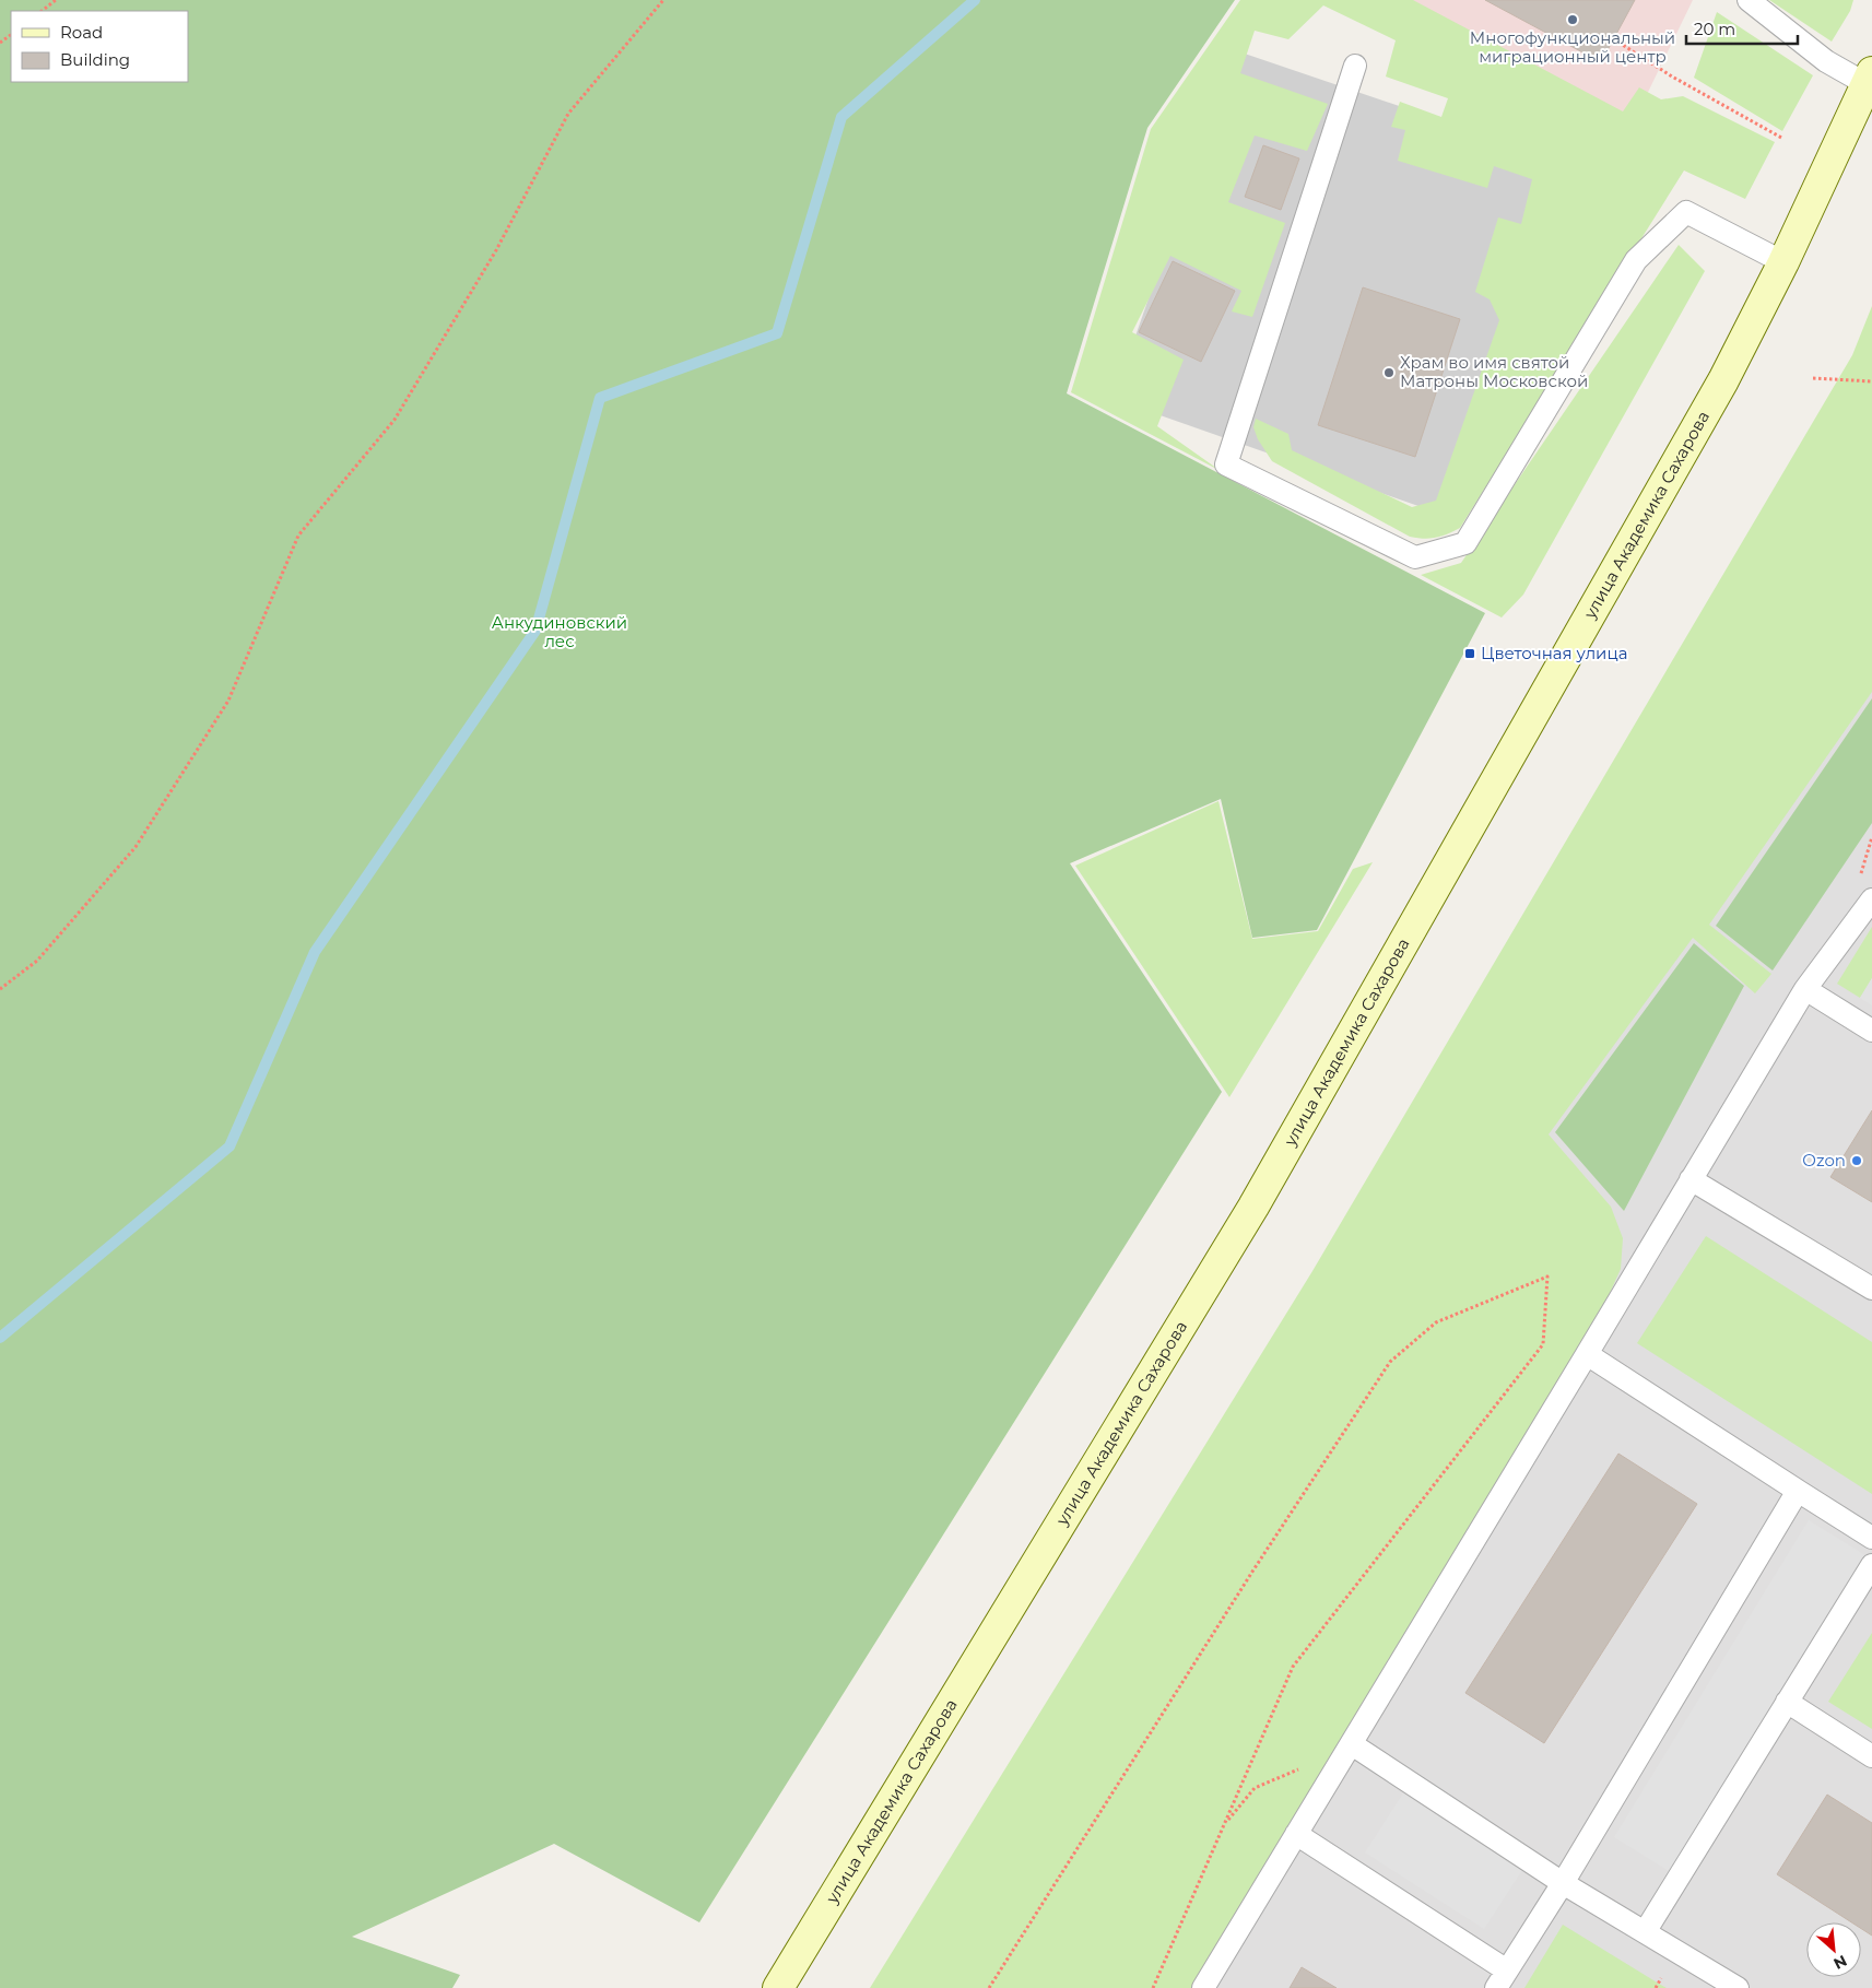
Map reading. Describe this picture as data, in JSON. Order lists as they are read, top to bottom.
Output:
{
  "streets": {
    "main road": ["улица Академика Сахарова"]
  },
  "parks": ["Анкудиновский лес"],
  "places": {
    "other": ["Многофункциональный миграционный центр", "Храм во имя святой Матроны Московской", "Ozon"],
    "transit": ["Цветочная улица"]
  },
  "legend": ["Road", "Building"],
  "scale_bar": "20 m",
  "north": "bottom right"
}
